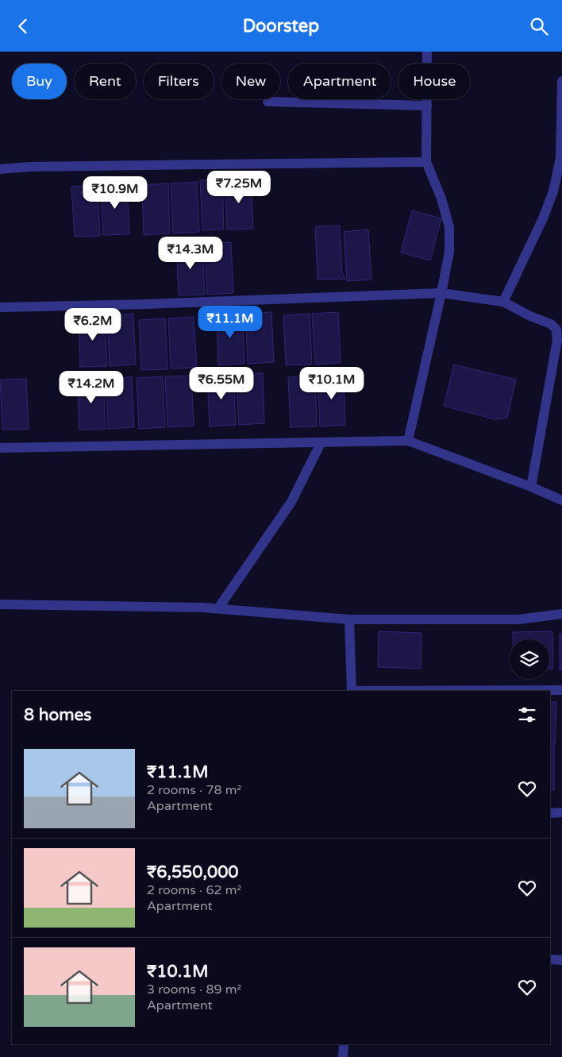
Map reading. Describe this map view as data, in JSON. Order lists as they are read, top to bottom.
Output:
{
  "page": {
    "header": "Doorstep",
    "chip": [
      "Buy",
      "Rent",
      "Filters",
      "New",
      "Apartment",
      "House"
    ],
    "price": [
      "₹7.25M",
      "₹10.9M",
      "₹14.3M",
      "₹11.1M",
      "₹6.2M",
      "₹6.55M",
      "₹10.1M",
      "₹14.2M"
    ],
    "heading": "8 homes",
    "list": [
      {
        "name": "₹11.1M",
        "note": "2 rooms · 78 m² · Apartment"
      },
      {
        "name": "₹6,550,000",
        "note": "2 rooms · 62 m² · Apartment"
      },
      {
        "name": "₹10.1M",
        "note": "3 rooms · 89 m² · Apartment"
      }
    ]
  }
}
